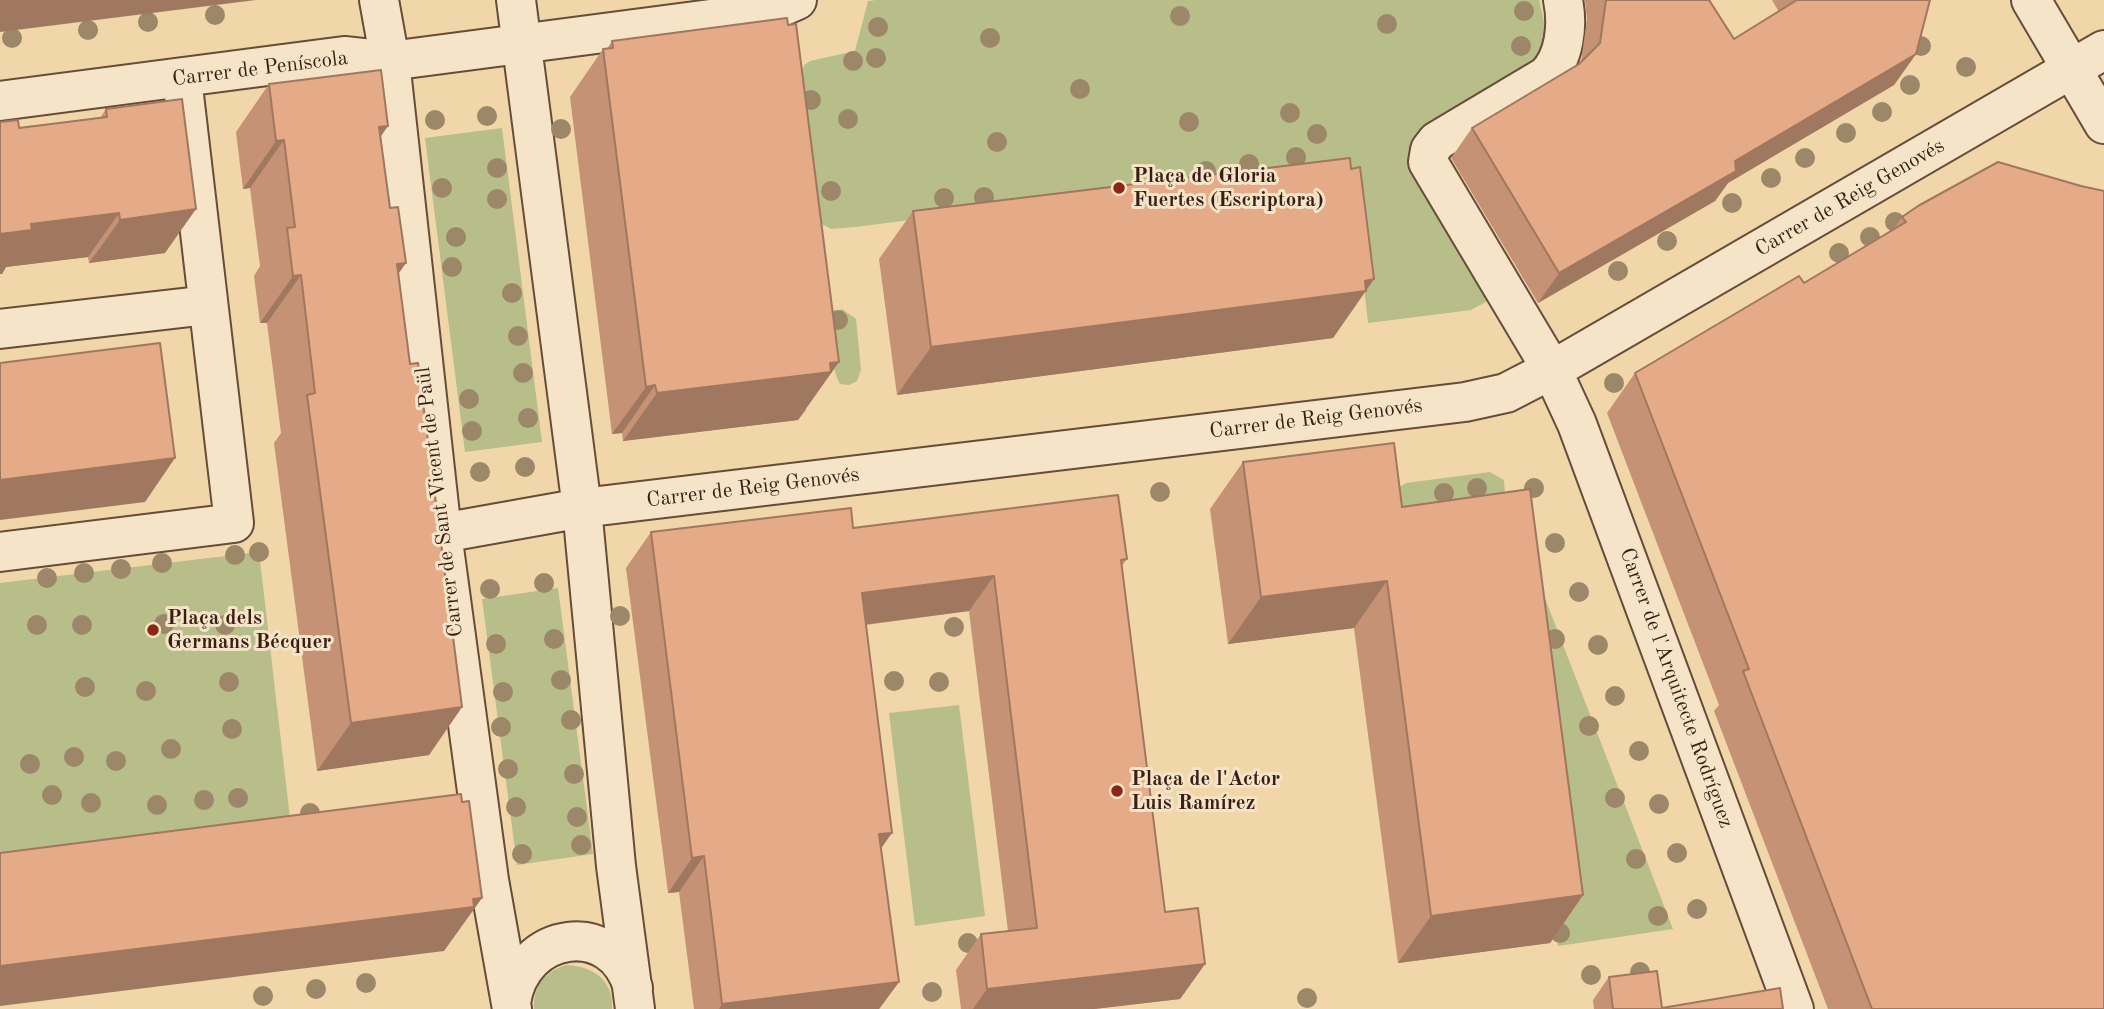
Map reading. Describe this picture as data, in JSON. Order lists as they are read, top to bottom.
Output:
{
  "streets": {
    "street": [
      "Carrer de Peníscola",
      "Carrer de Reig Genovés",
      "Carrer de Sant Vicent de Paül",
      "Carrer de l'Arquitecte Rodríguez"
    ]
  },
  "crossings": [
    ["Carrer de Peníscola", "Carrer de Sant Vicent de Paül"],
    ["Carrer de Reig Genovés", "Carrer de Sant Vicent de Paül"],
    ["Carrer de Reig Genovés", "Carrer de l'Arquitecte Rodríguez"]
  ],
  "places": ["Plaça de Gloria Fuertes (Escriptora)", "Plaça dels Germans Bécquer", "Plaça de l'Actor Luis Ramírez"]
}
